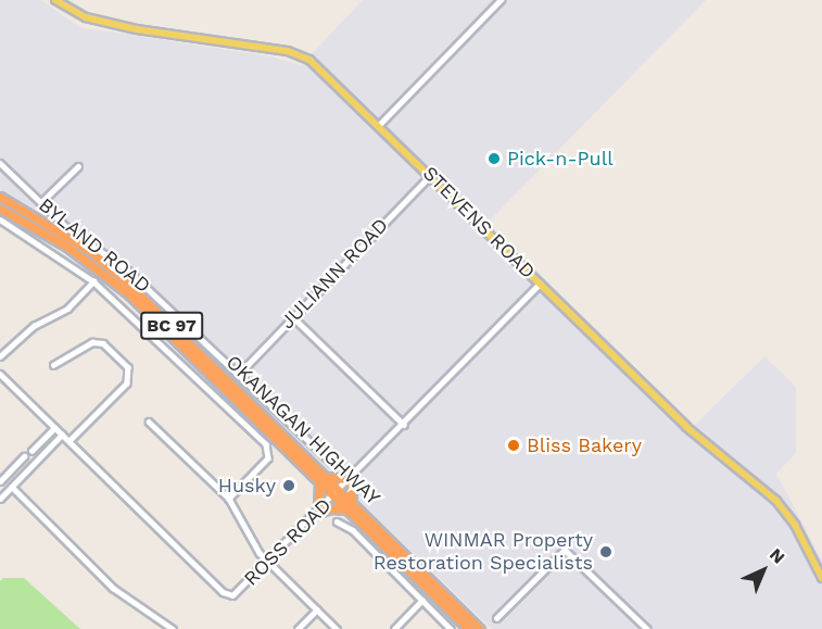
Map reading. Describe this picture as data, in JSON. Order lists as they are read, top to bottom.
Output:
{
  "streets": {
    "highway": ["BC 97", "OKANAGAN HIGHWAY"],
    "main road": ["STEVENS ROAD"],
    "street": ["BYLAND ROAD", "JULIANN ROAD", "ROSS ROAD"]
  },
  "crossings": [
    ["STEVENS ROAD", "JULIANN ROAD"],
    ["STEVENS ROAD", "ROSS ROAD"],
    ["BYLAND ROAD", "JULIANN ROAD"],
    ["OKANAGAN HIGHWAY", "ROSS ROAD"]
  ],
  "places": [
    "Pick-n-Pull",
    "Bliss Bakery",
    "Husky",
    "WINMAR Property Restoration Specialists"
  ],
  "north": "top right"
}
